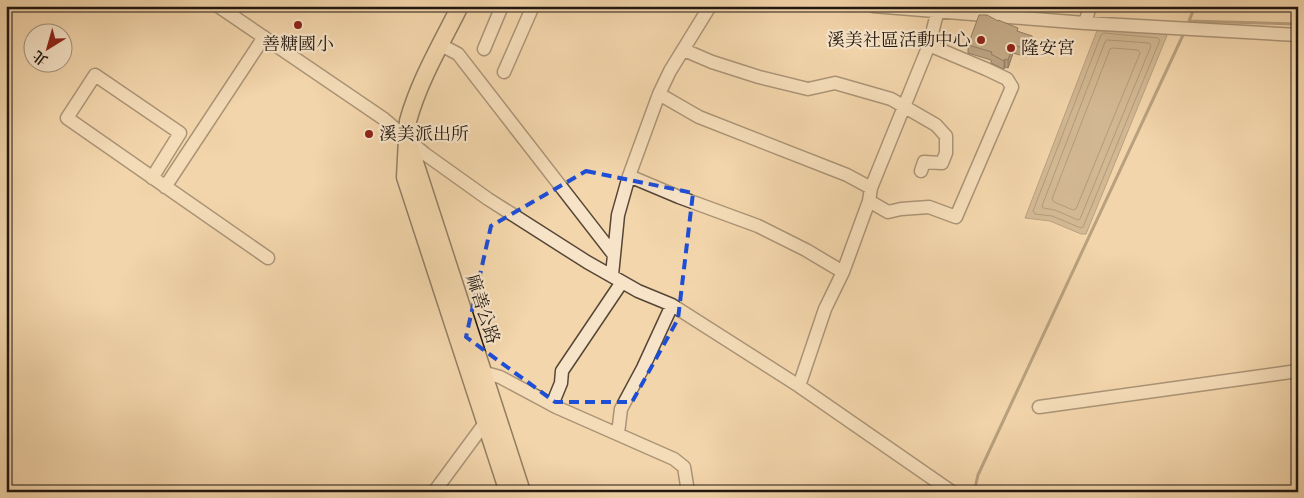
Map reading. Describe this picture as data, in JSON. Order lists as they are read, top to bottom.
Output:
{
  "streets": {
    "main road": ["麻善公路"]
  },
  "places": [
    "善糖國小",
    "溪美社區活動中心",
    "隆安宮",
    "溪美派出所"
  ],
  "north": "bottom left"
}
